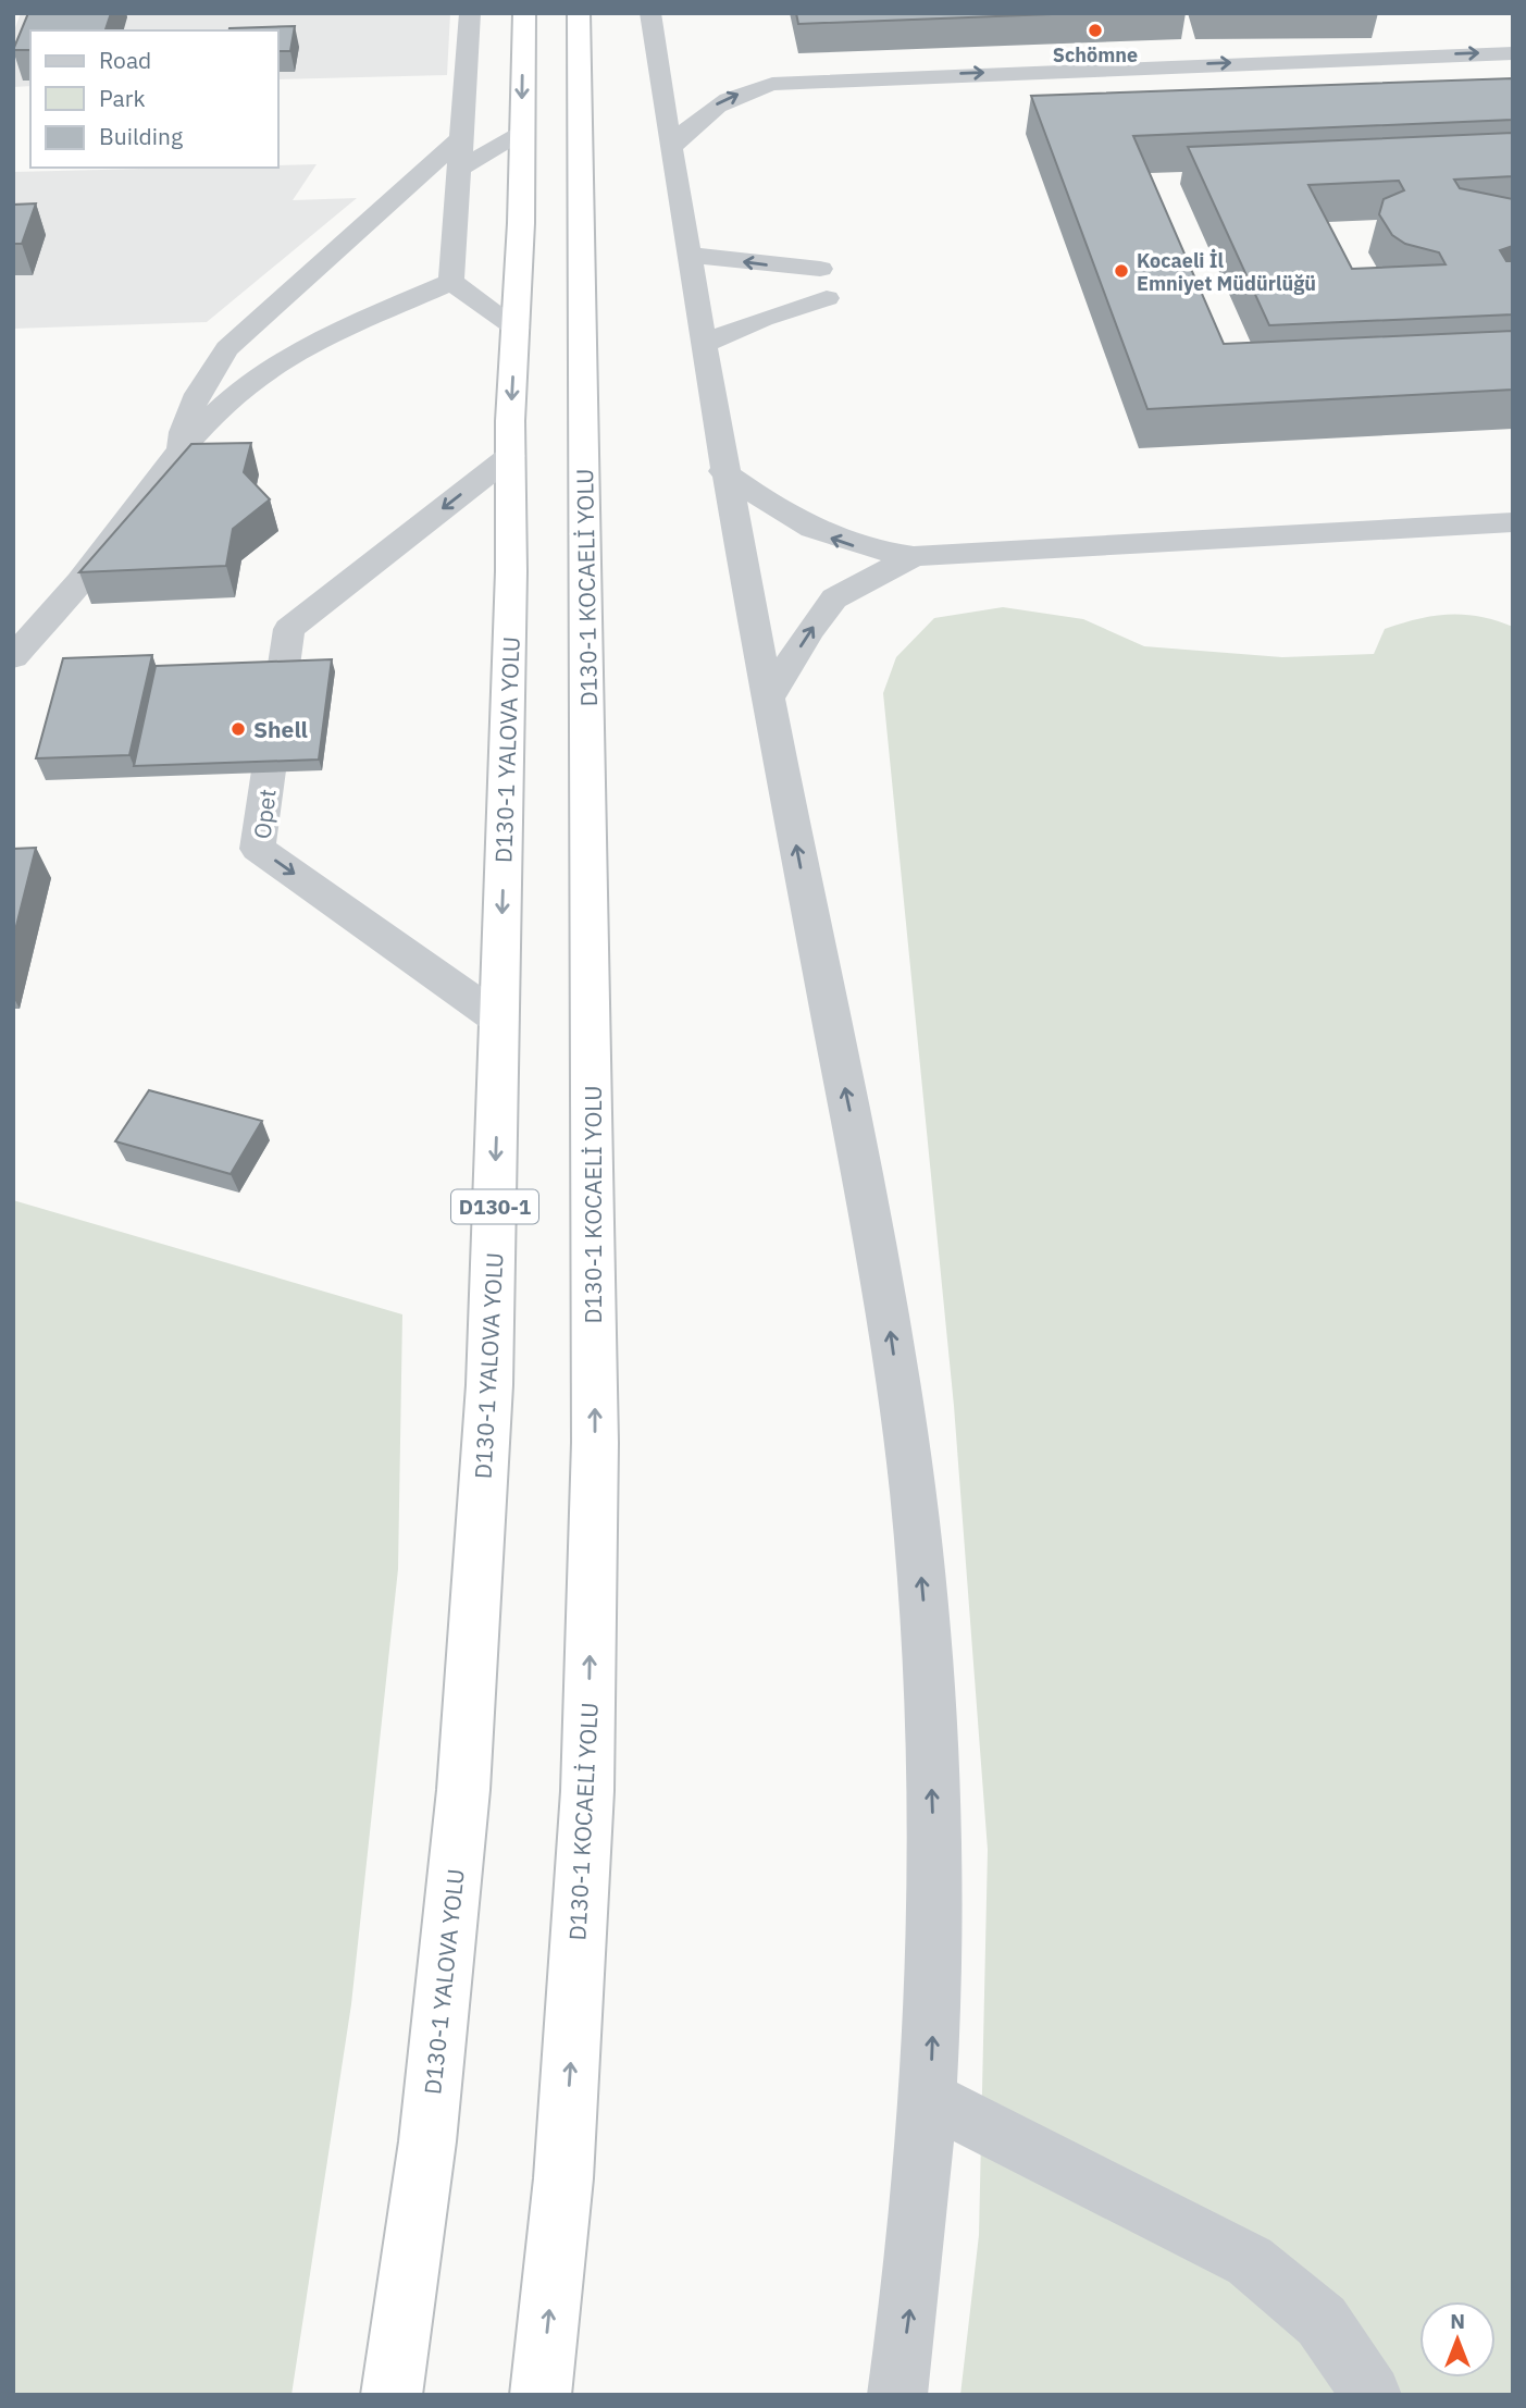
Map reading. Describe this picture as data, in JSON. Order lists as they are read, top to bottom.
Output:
{
  "streets": {
    "highway": ["D130-1 KOCAELİ YOLU", "D130-1 YALOVA YOLU", "D130-1"],
    "street": ["Opet"]
  },
  "crossings": [
    ["D130-1 YALOVA YOLU", "Opet"]
  ],
  "one_way": ["D130-1 KOCAELİ YOLU", "D130-1 YALOVA YOLU"],
  "places": ["Schömne", "Kocaeli İl Emniyet Müdürlüğü", "Shell"],
  "legend": ["Road", "Park", "Building"],
  "north": "top"
}
